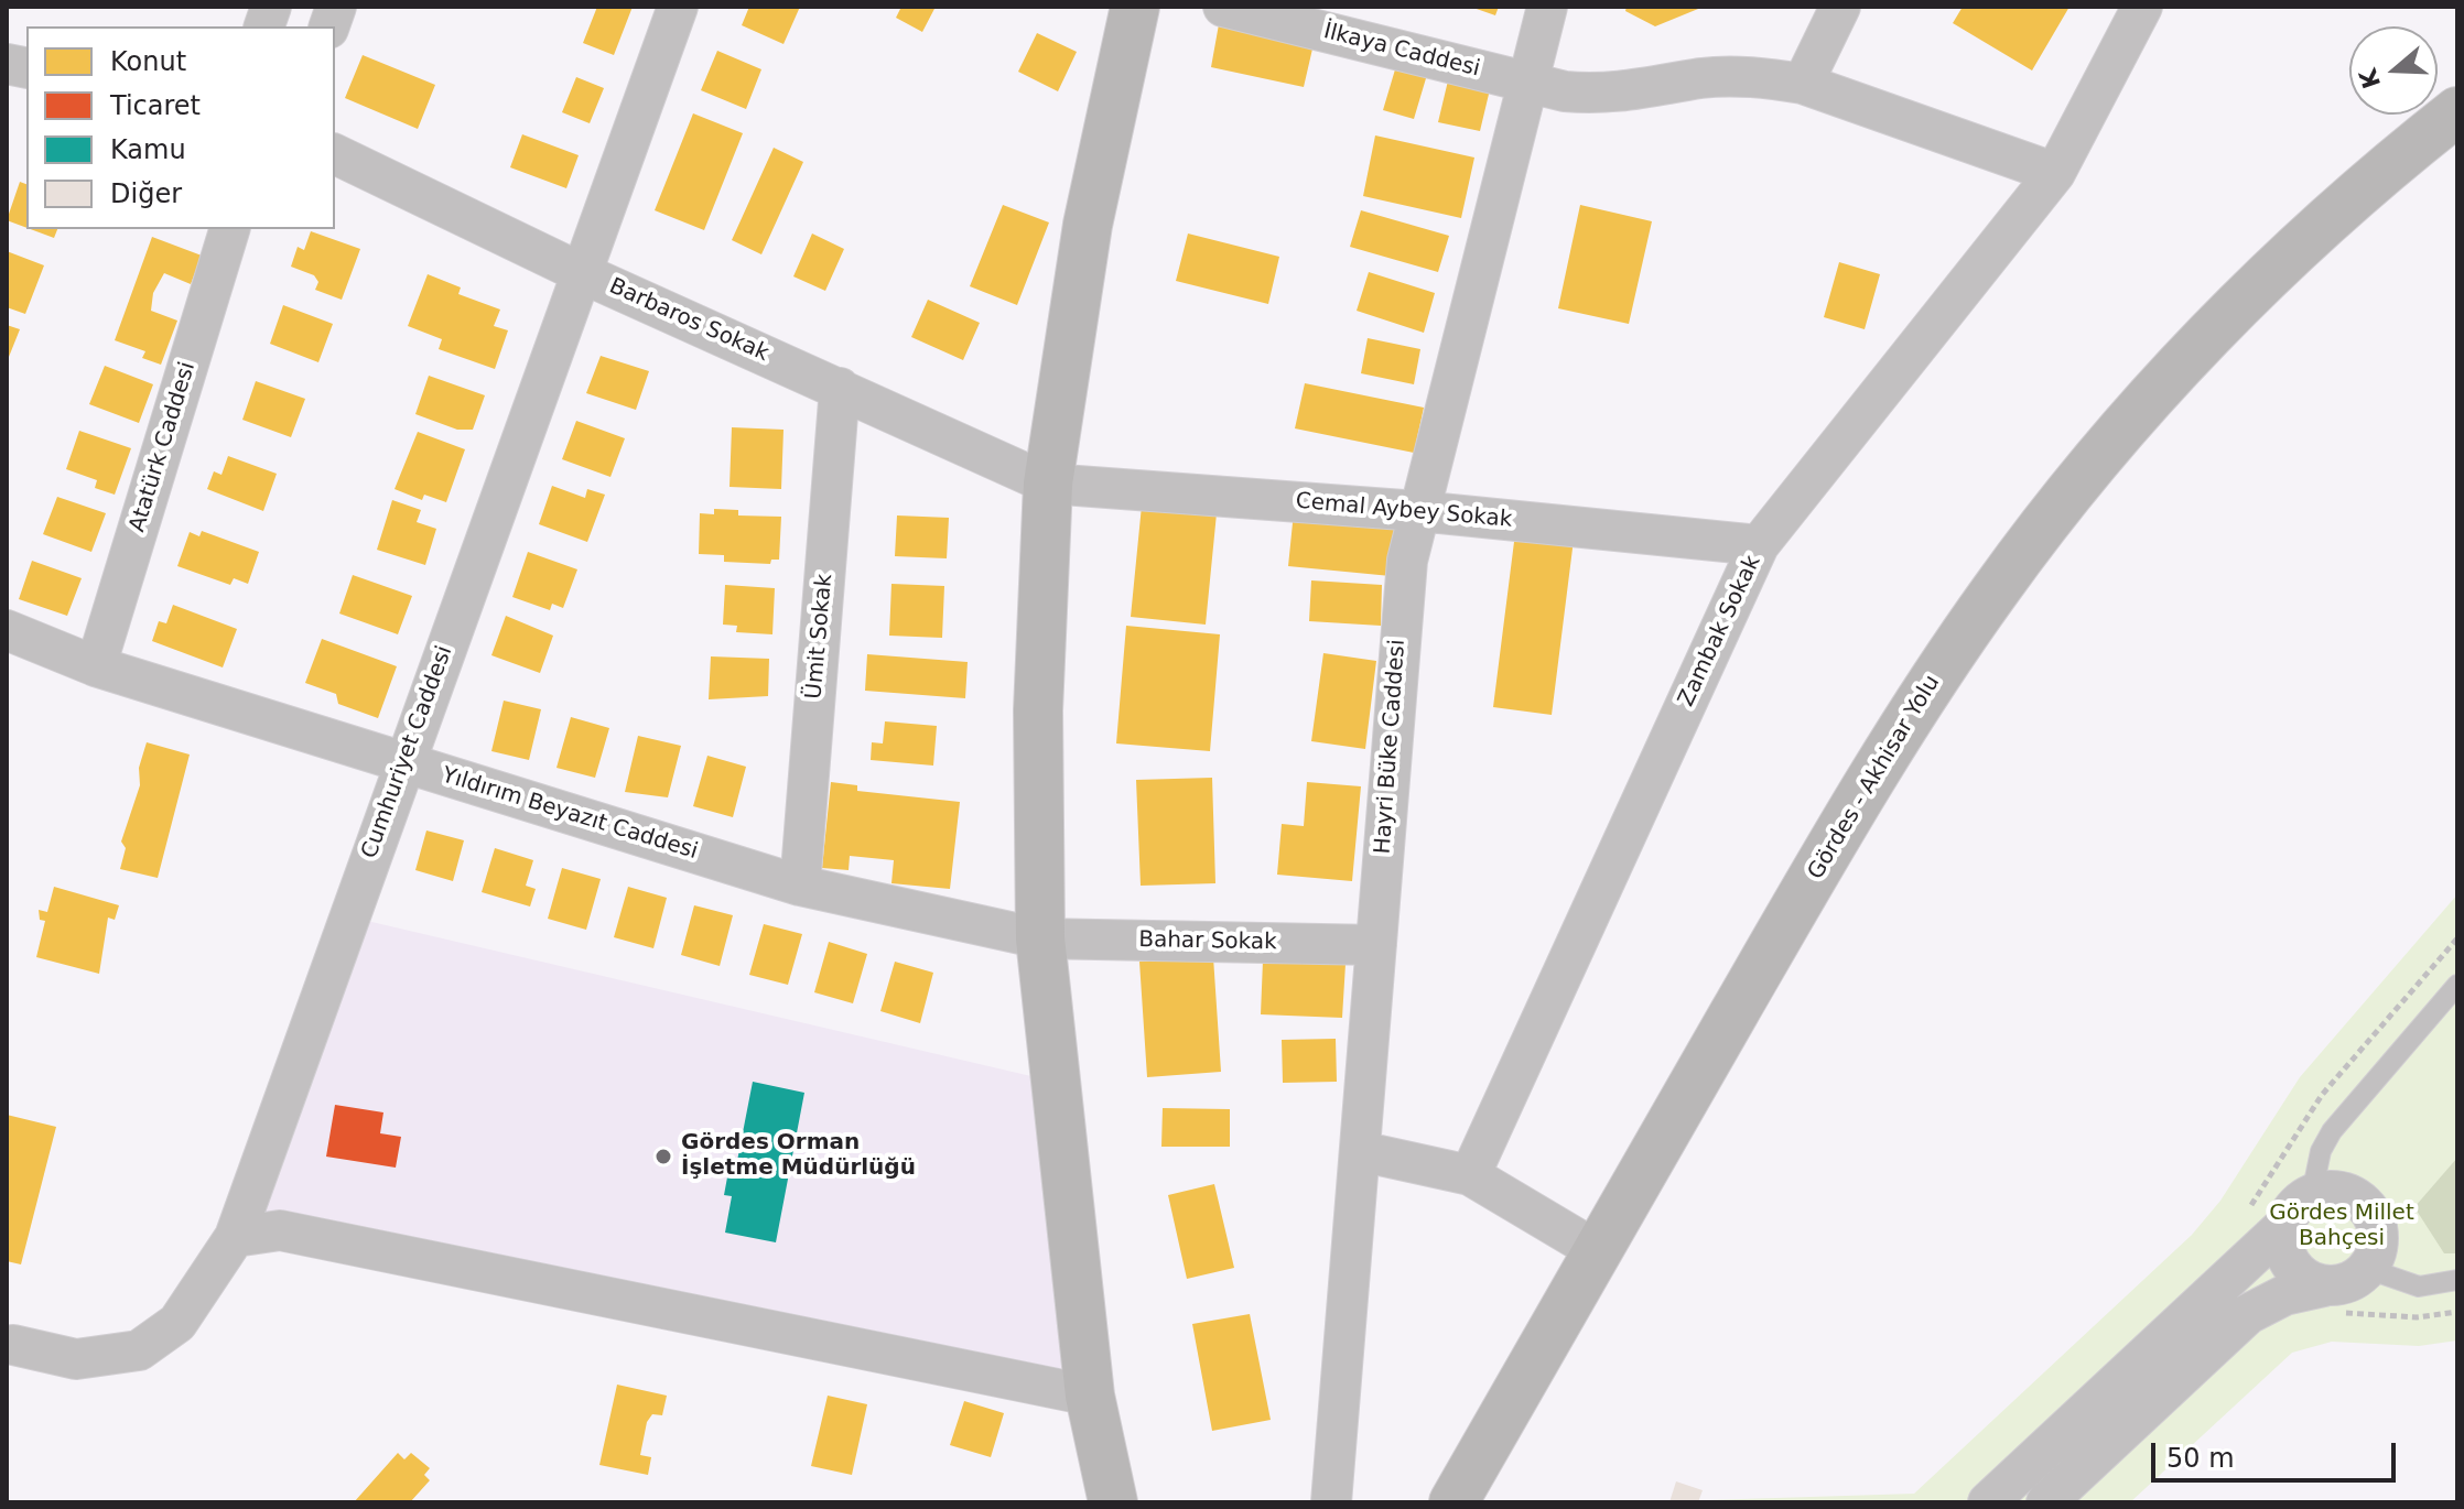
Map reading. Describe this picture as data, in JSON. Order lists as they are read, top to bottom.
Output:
{
  "streets": {
    "main road": ["Gördes - Akhisar Yolu"],
    "street": [
      "İlkaya Caddesi",
      "Barbaros Sokak",
      "Atatürk Caddesi",
      "Cemal Aybey Sokak",
      "Zambak Sokak",
      "Ümit Sokak",
      "Hayri Büke Caddesi",
      "Cumhuriyet Caddesi",
      "Yıldırım Beyazıt Caddesi",
      "Bahar Sokak"
    ]
  },
  "crossings": [
    ["İlkaya Caddesi", "Zambak Sokak"],
    ["İlkaya Caddesi", "Hayri Büke Caddesi"],
    ["Barbaros Sokak", "Cemal Aybey Sokak"],
    ["Barbaros Sokak", "Ümit Sokak"],
    ["Barbaros Sokak", "Cumhuriyet Caddesi"],
    ["Atatürk Caddesi", "Yıldırım Beyazıt Caddesi"],
    ["Cemal Aybey Sokak", "Zambak Sokak"],
    ["Cemal Aybey Sokak", "Hayri Büke Caddesi"],
    ["Ümit Sokak", "Yıldırım Beyazıt Caddesi"],
    ["Hayri Büke Caddesi", "Bahar Sokak"],
    ["Cumhuriyet Caddesi", "Yıldırım Beyazıt Caddesi"],
    ["Yıldırım Beyazıt Caddesi", "Bahar Sokak"]
  ],
  "parks": ["Gördes Millet Bahçesi"],
  "places": ["Gördes Orman İşletme Müdürlüğü"],
  "legend": [
    "Konut",
    "Ticaret",
    "Kamu",
    "Diğer"
  ],
  "scale_bar": "50 m",
  "north": "left"
}
